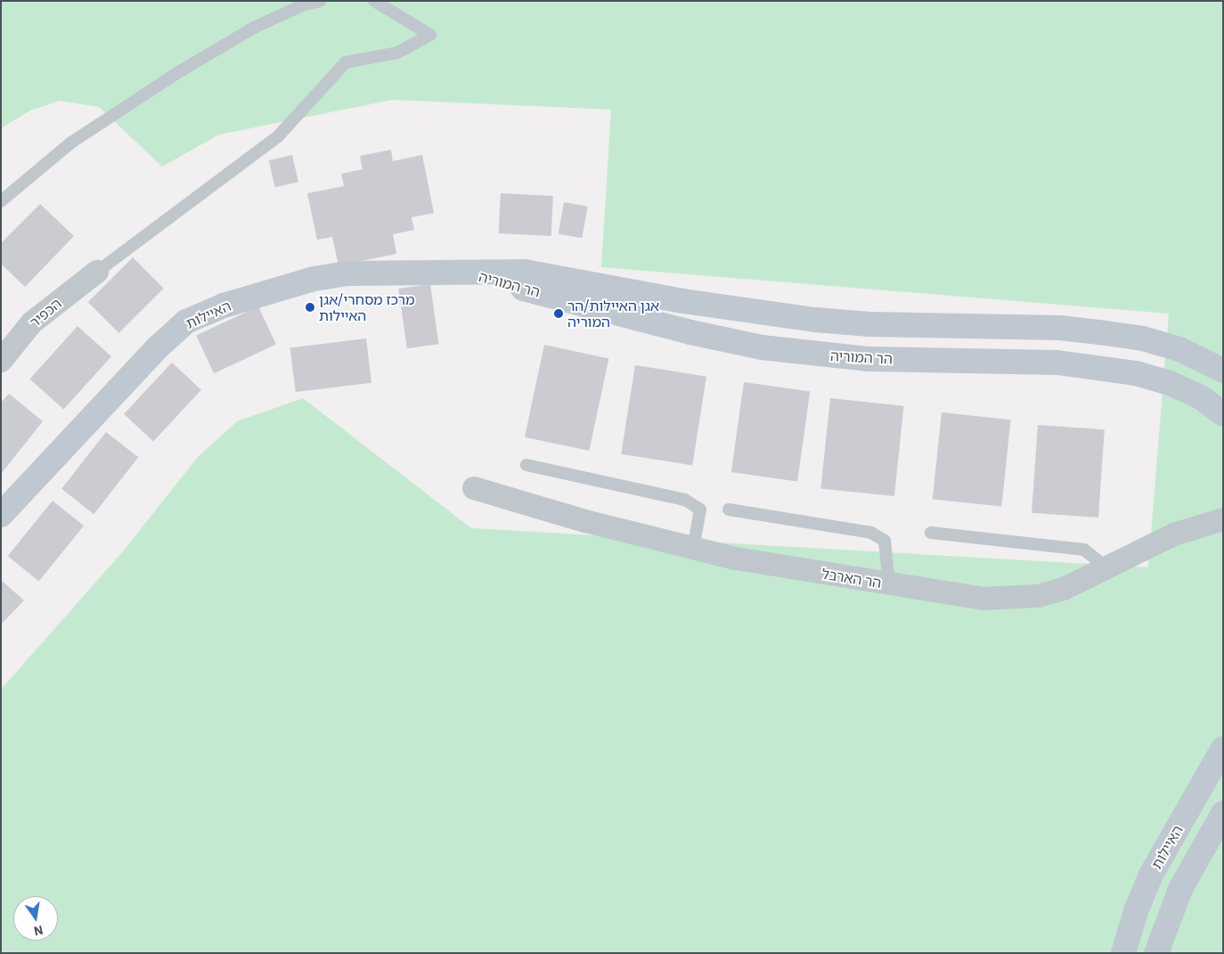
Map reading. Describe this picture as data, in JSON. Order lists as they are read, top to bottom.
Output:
{
  "streets": {
    "street": [
      "הר המוריה",
      "הכפיר",
      "האיילות",
      "הר הארבל"
    ]
  },
  "crossings": [
    ["הר המוריה", "האיילות"]
  ],
  "places": ["מרכז מסחרי/אגן האיילות", "אגן האיילות/הר המוריה"],
  "north": "bottom"
}
